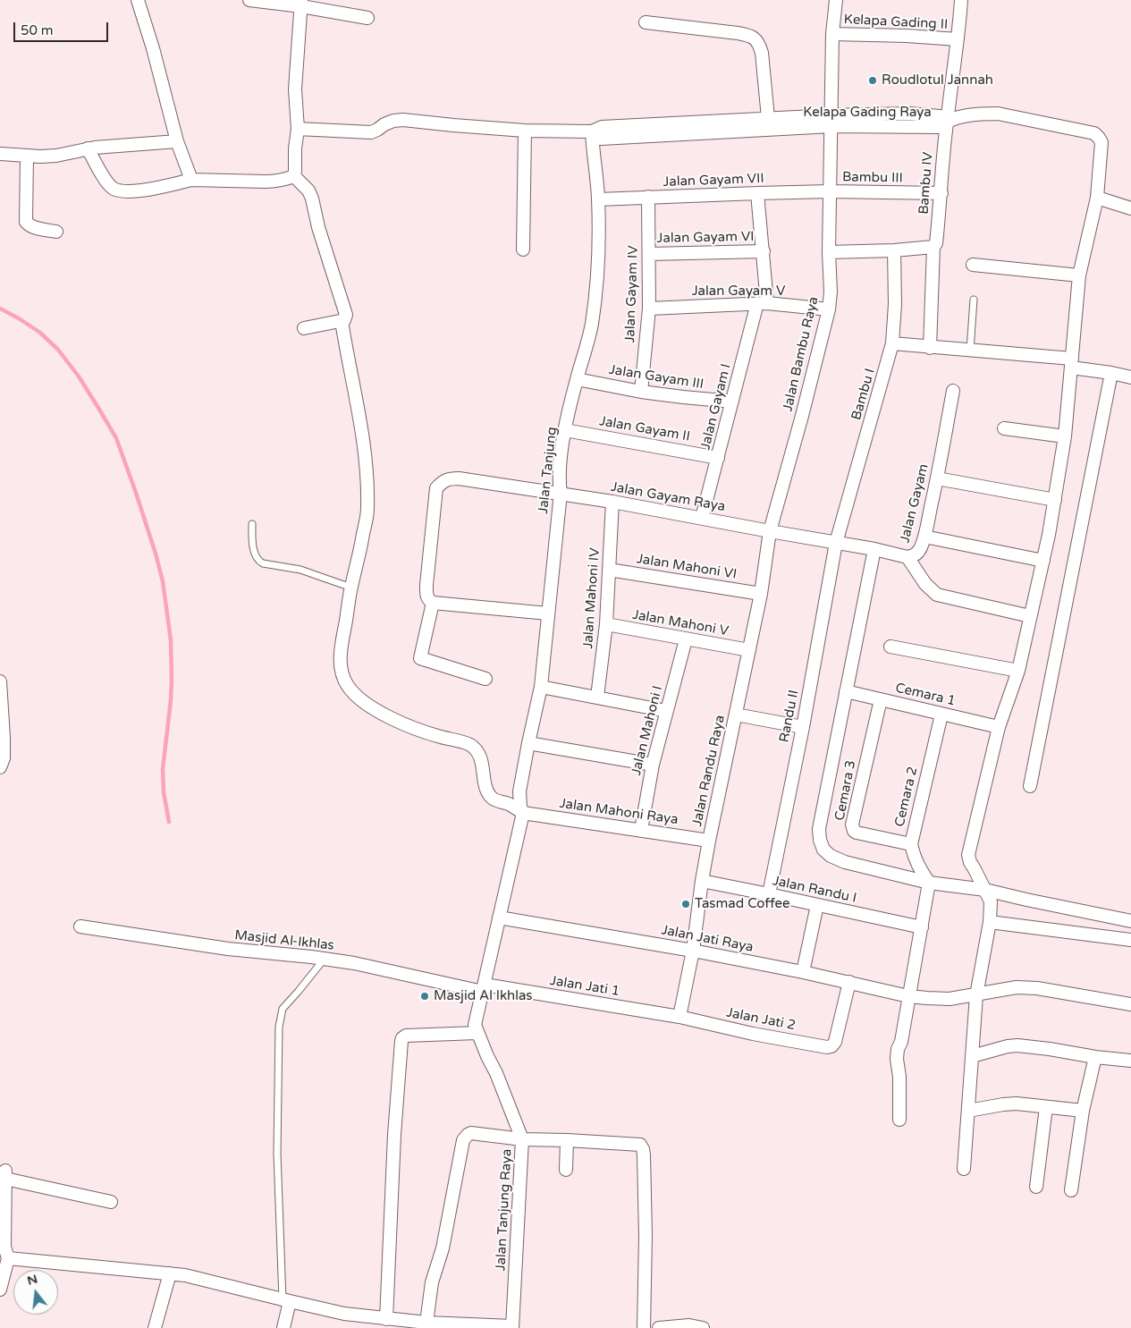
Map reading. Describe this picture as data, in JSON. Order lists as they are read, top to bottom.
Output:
{
  "streets": {
    "street": [
      "Kelapa Gading II",
      "Kelapa Gading Raya",
      "Bambu III",
      "Jalan Gayam VII",
      "Bambu IV",
      "Jalan Gayam VI",
      "Jalan Gayam V",
      "Jalan Gayam IV",
      "Jalan Bambu Raya",
      "Jalan Gayam III",
      "Bambu I",
      "Jalan Gayam I",
      "Jalan Gayam II",
      "Jalan Tanjung",
      "Jalan Gayam Raya",
      "Jalan Gayam",
      "Jalan Mahoni VI",
      "Jalan Mahoni IV",
      "Jalan Mahoni V",
      "Cemara 1",
      "Randu II",
      "Jalan Mahoni I",
      "Jalan Randu Raya",
      "Cemara 3",
      "Cemara 2",
      "Jalan Mahoni Raya",
      "Jalan Randu I",
      "Jalan Jati Raya",
      "Masjid Al-Ikhlas",
      "Jalan Jati 1",
      "Jalan Jati 2",
      "Jalan Tanjung Raya"
    ]
  },
  "crossings": [
    ["Kelapa Gading II", "Bambu IV"],
    ["Kelapa Gading II", "Jalan Bambu Raya"],
    ["Kelapa Gading Raya", "Bambu IV"],
    ["Kelapa Gading Raya", "Jalan Bambu Raya"],
    ["Kelapa Gading Raya", "Jalan Tanjung"],
    ["Kelapa Gading Raya", "Cemara 1"],
    ["Kelapa Gading Raya", "Jalan Jati Raya"],
    ["Bambu III", "Jalan Gayam VII"],
    ["Bambu III", "Bambu IV"],
    ["Bambu III", "Jalan Bambu Raya"],
    ["Jalan Gayam VII", "Jalan Gayam IV"],
    ["Jalan Gayam VII", "Jalan Bambu Raya"],
    ["Jalan Gayam VII", "Jalan Gayam I"],
    ["Jalan Gayam VII", "Jalan Tanjung"],
    ["Jalan Gayam VI", "Jalan Gayam IV"],
    ["Jalan Gayam VI", "Jalan Gayam I"],
    ["Jalan Gayam V", "Jalan Gayam IV"],
    ["Jalan Gayam V", "Jalan Bambu Raya"],
    ["Jalan Gayam V", "Jalan Gayam I"],
    ["Jalan Gayam IV", "Jalan Gayam III"],
    ["Jalan Bambu Raya", "Jalan Gayam Raya"],
    ["Jalan Bambu Raya", "Jalan Gayam"],
    ["Jalan Bambu Raya", "Jalan Randu Raya"],
    ["Jalan Gayam III", "Jalan Gayam I"],
    ["Jalan Gayam III", "Jalan Tanjung"],
    ["Bambu I", "Jalan Gayam"],
    ["Bambu I", "Randu II"],
    ["Jalan Gayam I", "Jalan Gayam II"],
    ["Jalan Gayam I", "Jalan Gayam Raya"],
    ["Jalan Gayam II", "Jalan Tanjung"],
    ["Jalan Tanjung", "Jalan Gayam Raya"],
    ["Jalan Tanjung", "Jalan Mahoni Raya"],
    ["Jalan Tanjung", "Jalan Tanjung Raya"],
    ["Jalan Gayam Raya", "Jalan Gayam"],
    ["Jalan Gayam Raya", "Jalan Mahoni IV"],
    ["Jalan Gayam Raya", "Jalan Randu Raya"],
    ["Jalan Gayam", "Randu II"],
    ["Jalan Gayam", "Jalan Randu Raya"],
    ["Jalan Mahoni VI", "Jalan Mahoni IV"],
    ["Jalan Mahoni VI", "Jalan Randu Raya"],
    ["Jalan Mahoni IV", "Jalan Mahoni V"],
    ["Jalan Mahoni V", "Jalan Mahoni I"],
    ["Jalan Mahoni V", "Jalan Randu Raya"],
    ["Cemara 1", "Cemara 3"],
    ["Cemara 1", "Cemara 2"],
    ["Randu II", "Jalan Randu I"],
    ["Jalan Mahoni I", "Jalan Mahoni Raya"],
    ["Jalan Randu Raya", "Jalan Mahoni Raya"],
    ["Jalan Randu Raya", "Jalan Randu I"],
    ["Jalan Randu Raya", "Jalan Jati Raya"],
    ["Jalan Randu Raya", "Jalan Jati 1"],
    ["Jalan Randu Raya", "Jalan Jati 2"],
    ["Cemara 3", "Cemara 2"],
    ["Jalan Mahoni Raya", "Jalan Tanjung Raya"],
    ["Jalan Jati Raya", "Jalan Jati 2"],
    ["Jalan Jati Raya", "Jalan Tanjung Raya"],
    ["Masjid Al-Ikhlas", "Jalan Jati 1"],
    ["Masjid Al-Ikhlas", "Jalan Tanjung Raya"],
    ["Jalan Jati 1", "Jalan Jati 2"],
    ["Jalan Jati 1", "Jalan Tanjung Raya"]
  ],
  "places": ["Roudlotul Jannah", "Tasmad Coffee", "Masjid Al Ikhlas"],
  "scale_bar": "50 m",
  "north": "top"
}
